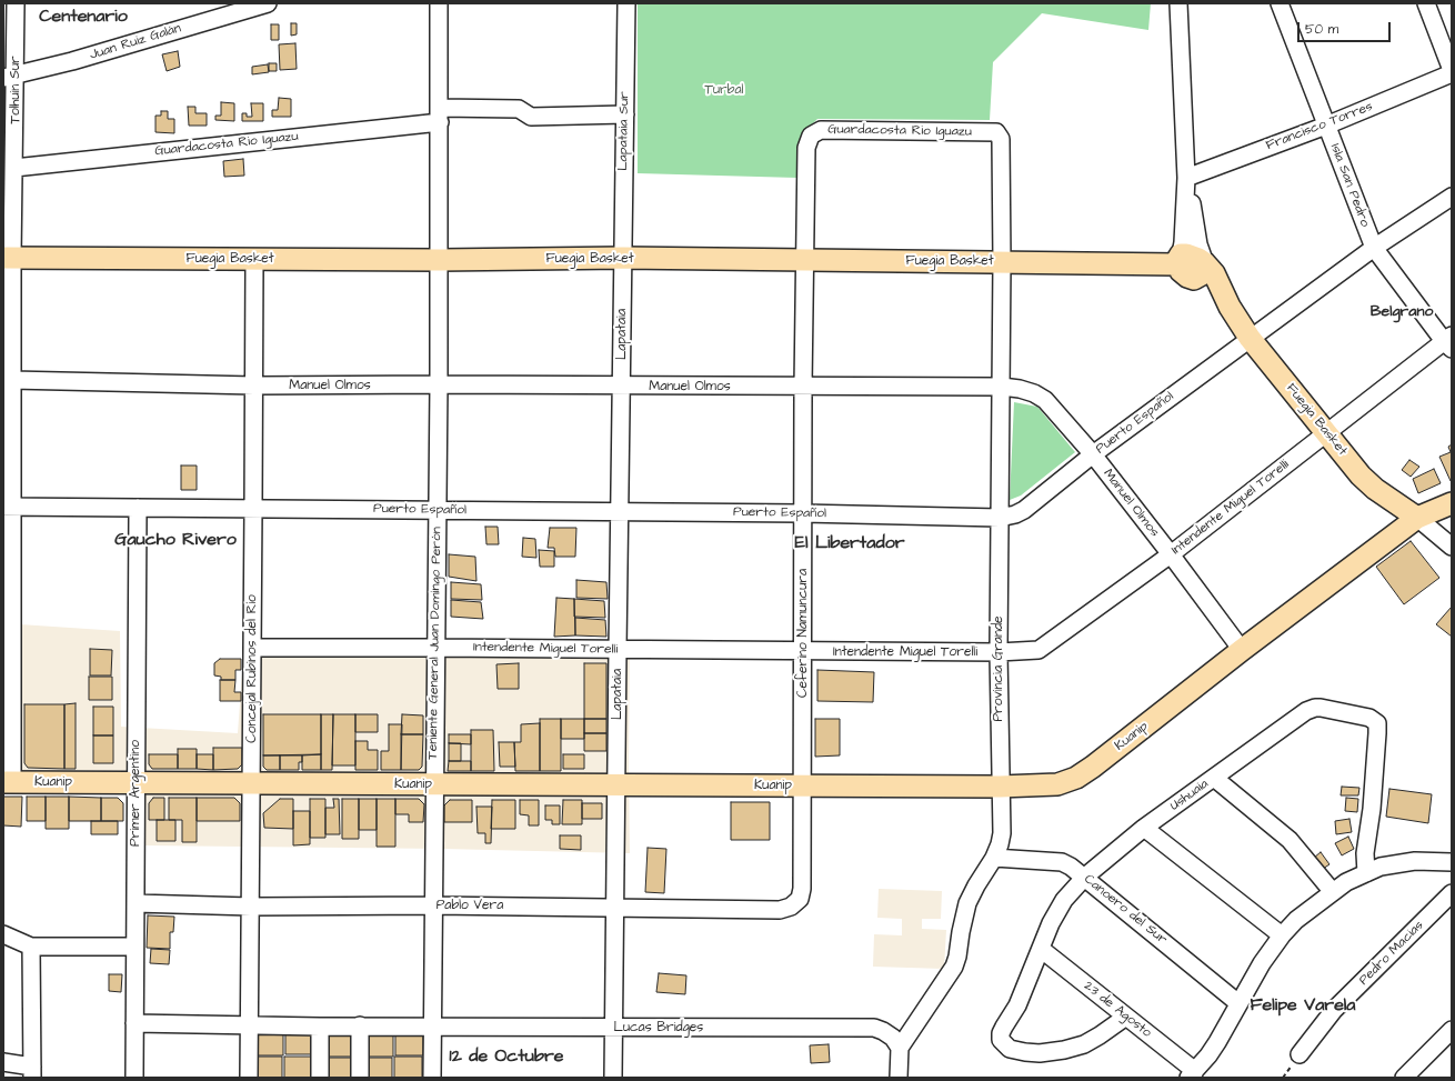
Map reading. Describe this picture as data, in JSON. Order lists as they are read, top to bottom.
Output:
{
  "streets": {
    "main road": ["Fuegia Basket", "Kuanip"],
    "street": [
      "Juan Ruiz Galán",
      "Tolhuin Sur",
      "Francisco Torres",
      "Lapataia Sur",
      "Guardacosta Rio Iguazu",
      "Isla San Pedro",
      "Lapataia",
      "Manuel Olmos",
      "Puerto Español",
      "Intendente Miguel Torelli",
      "Ceferino Namuncura",
      "Teniente General Juan Domingo Perón",
      "Concejal Rubinos del Río",
      "Provincia Grande",
      "Primer Argentino",
      "Ushuaia",
      "Pablo Vera",
      "Canoero del Sur",
      "Pedro Macias",
      "23 de Agosto",
      "Lucas Bridges"
    ]
  },
  "crossings": [
    ["Juan Ruiz Galán", "Tolhuin Sur"],
    ["Tolhuin Sur", "Guardacosta Rio Iguazu"],
    ["Tolhuin Sur", "Fuegia Basket"],
    ["Tolhuin Sur", "Manuel Olmos"],
    ["Tolhuin Sur", "Puerto Español"],
    ["Tolhuin Sur", "Kuanip"],
    ["Francisco Torres", "Isla San Pedro"],
    ["Lapataia Sur", "Guardacosta Rio Iguazu"],
    ["Lapataia Sur", "Fuegia Basket"],
    ["Lapataia Sur", "Lapataia"],
    ["Guardacosta Rio Iguazu", "Ceferino Namuncura"],
    ["Guardacosta Rio Iguazu", "Teniente General Juan Domingo Perón"],
    ["Guardacosta Rio Iguazu", "Provincia Grande"],
    ["Isla San Pedro", "Puerto Español"],
    ["Isla San Pedro", "Intendente Miguel Torelli"],
    ["Fuegia Basket", "Lapataia"],
    ["Fuegia Basket", "Puerto Español"],
    ["Fuegia Basket", "Intendente Miguel Torelli"],
    ["Fuegia Basket", "Ceferino Namuncura"],
    ["Fuegia Basket", "Teniente General Juan Domingo Perón"],
    ["Fuegia Basket", "Concejal Rubinos del Río"],
    ["Fuegia Basket", "Provincia Grande"],
    ["Fuegia Basket", "Kuanip"],
    ["Lapataia", "Manuel Olmos"],
    ["Lapataia", "Puerto Español"],
    ["Lapataia", "Intendente Miguel Torelli"],
    ["Lapataia", "Kuanip"],
    ["Lapataia", "Pablo Vera"],
    ["Lapataia", "Lucas Bridges"],
    ["Manuel Olmos", "Puerto Español"],
    ["Manuel Olmos", "Intendente Miguel Torelli"],
    ["Manuel Olmos", "Ceferino Namuncura"],
    ["Manuel Olmos", "Teniente General Juan Domingo Perón"],
    ["Manuel Olmos", "Concejal Rubinos del Río"],
    ["Manuel Olmos", "Provincia Grande"],
    ["Manuel Olmos", "Kuanip"],
    ["Puerto Español", "Ceferino Namuncura"],
    ["Puerto Español", "Teniente General Juan Domingo Perón"],
    ["Puerto Español", "Concejal Rubinos del Río"],
    ["Puerto Español", "Provincia Grande"],
    ["Puerto Español", "Primer Argentino"],
    ["Intendente Miguel Torelli", "Ceferino Namuncura"],
    ["Intendente Miguel Torelli", "Teniente General Juan Domingo Perón"],
    ["Intendente Miguel Torelli", "Concejal Rubinos del Río"],
    ["Intendente Miguel Torelli", "Provincia Grande"],
    ["Ceferino Namuncura", "Kuanip"],
    ["Ceferino Namuncura", "Pablo Vera"],
    ["Teniente General Juan Domingo Perón", "Kuanip"],
    ["Teniente General Juan Domingo Perón", "Pablo Vera"],
    ["Teniente General Juan Domingo Perón", "Lucas Bridges"],
    ["Concejal Rubinos del Río", "Kuanip"],
    ["Concejal Rubinos del Río", "Pablo Vera"],
    ["Concejal Rubinos del Río", "Lucas Bridges"],
    ["Provincia Grande", "Kuanip"],
    ["Provincia Grande", "Canoero del Sur"],
    ["Provincia Grande", "Lucas Bridges"],
    ["Kuanip", "Primer Argentino"],
    ["Primer Argentino", "Pablo Vera"],
    ["Primer Argentino", "Lucas Bridges"],
    ["Ushuaia", "Canoero del Sur"],
    ["Ushuaia", "23 de Agosto"]
  ],
  "districts": [
    "Centenario",
    "Belgrano",
    "Gaucho Rivero",
    "El Libertador",
    "Felipe Varela",
    "12 de Octubre"
  ],
  "parks": ["Turbal"],
  "scale_bar": "50 m"
}
